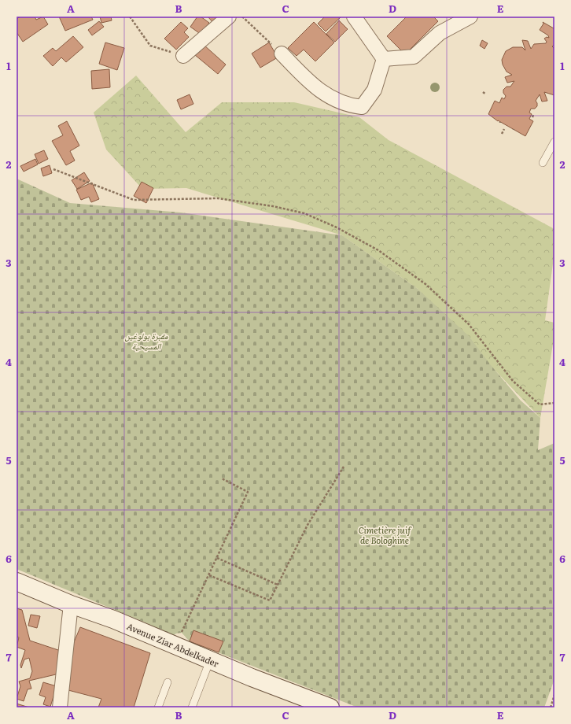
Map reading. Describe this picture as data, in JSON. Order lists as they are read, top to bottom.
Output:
{
  "streets": {
    "main road": ["Avenue Ziar Abdelkader"]
  },
  "parks": ["مقبرة بولوغين المسيحية", "Cimetière juif de Bologhine"],
  "grid": {
    "columns": [
      "A",
      "B",
      "C",
      "D",
      "E"
    ],
    "rows": [
      "1",
      "2",
      "3",
      "4",
      "5",
      "6",
      "7"
    ]
  }
}
